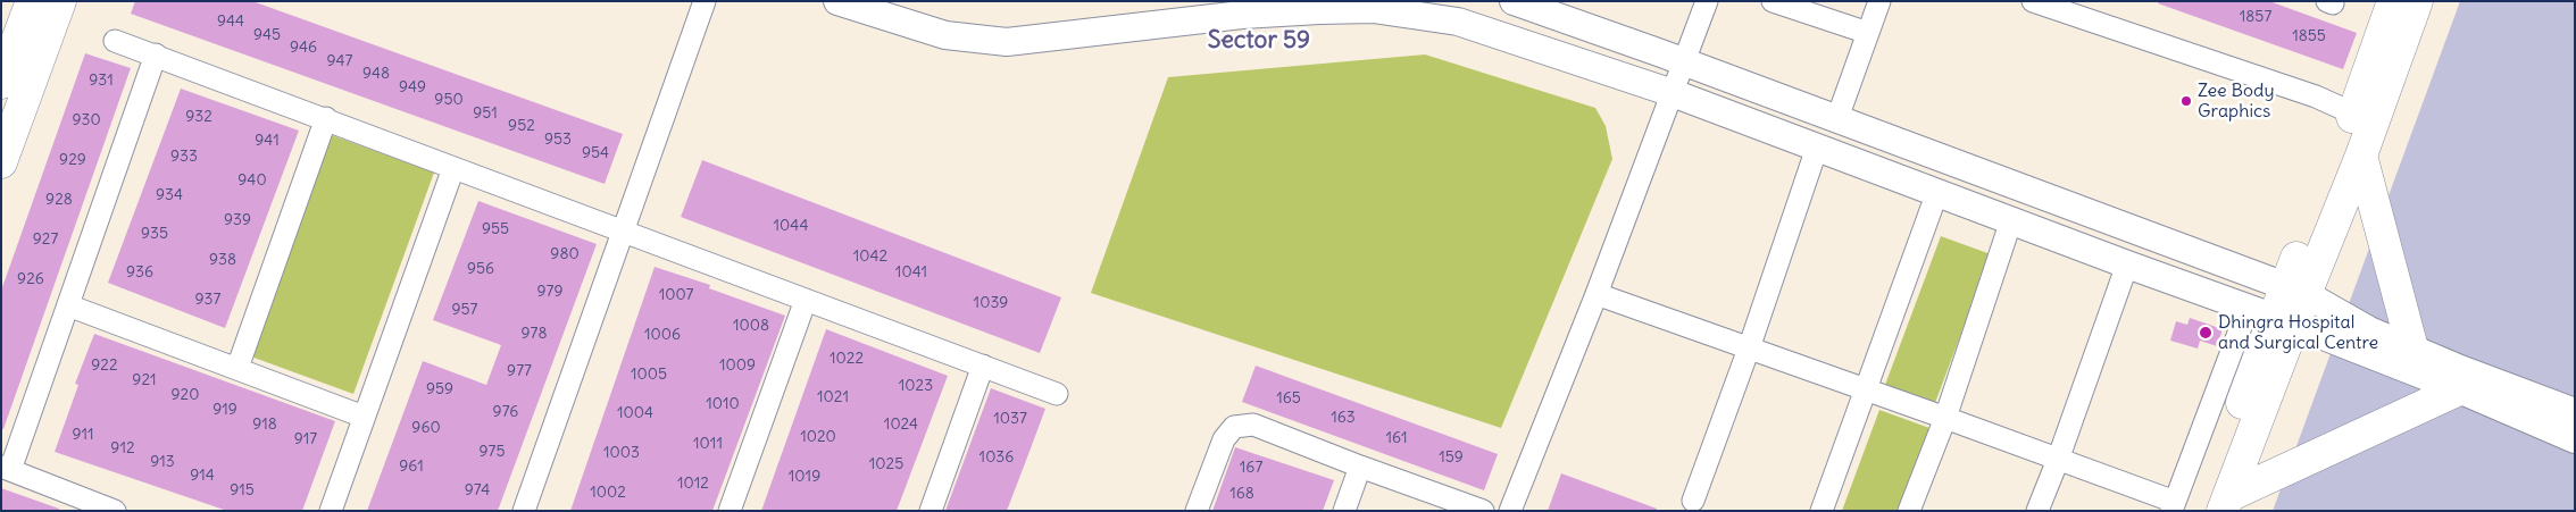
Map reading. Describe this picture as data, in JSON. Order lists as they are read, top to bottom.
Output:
{
  "districts": ["Sector 59"],
  "places": ["Zee Body Graphics", "Dhingra Hospital and Surgical Centre"],
  "house_numbers": [
    "1857",
    "944",
    "945",
    "1855",
    "946",
    "947",
    "948",
    "931",
    "949",
    "950",
    "951",
    "932",
    "930",
    "952",
    "953",
    "941",
    "954",
    "933",
    "929",
    "940",
    "934",
    "928",
    "939",
    "1044",
    "955",
    "935",
    "927",
    "980",
    "1042",
    "938",
    "956",
    "936",
    "1041",
    "926",
    "979",
    "1007",
    "937",
    "1039",
    "957",
    "1008",
    "978",
    "1006",
    "1022",
    "922",
    "1009",
    "977",
    "1005",
    "921",
    "1023",
    "959",
    "920",
    "1021",
    "165",
    "1010",
    "919",
    "976",
    "1004",
    "163",
    "1037",
    "918",
    "1024",
    "960",
    "911",
    "1020",
    "161",
    "917",
    "1011",
    "912",
    "975",
    "1003",
    "1036",
    "159",
    "913",
    "1025",
    "961",
    "167",
    "914",
    "1019",
    "1012",
    "915",
    "974",
    "1002",
    "168"
  ]
}
